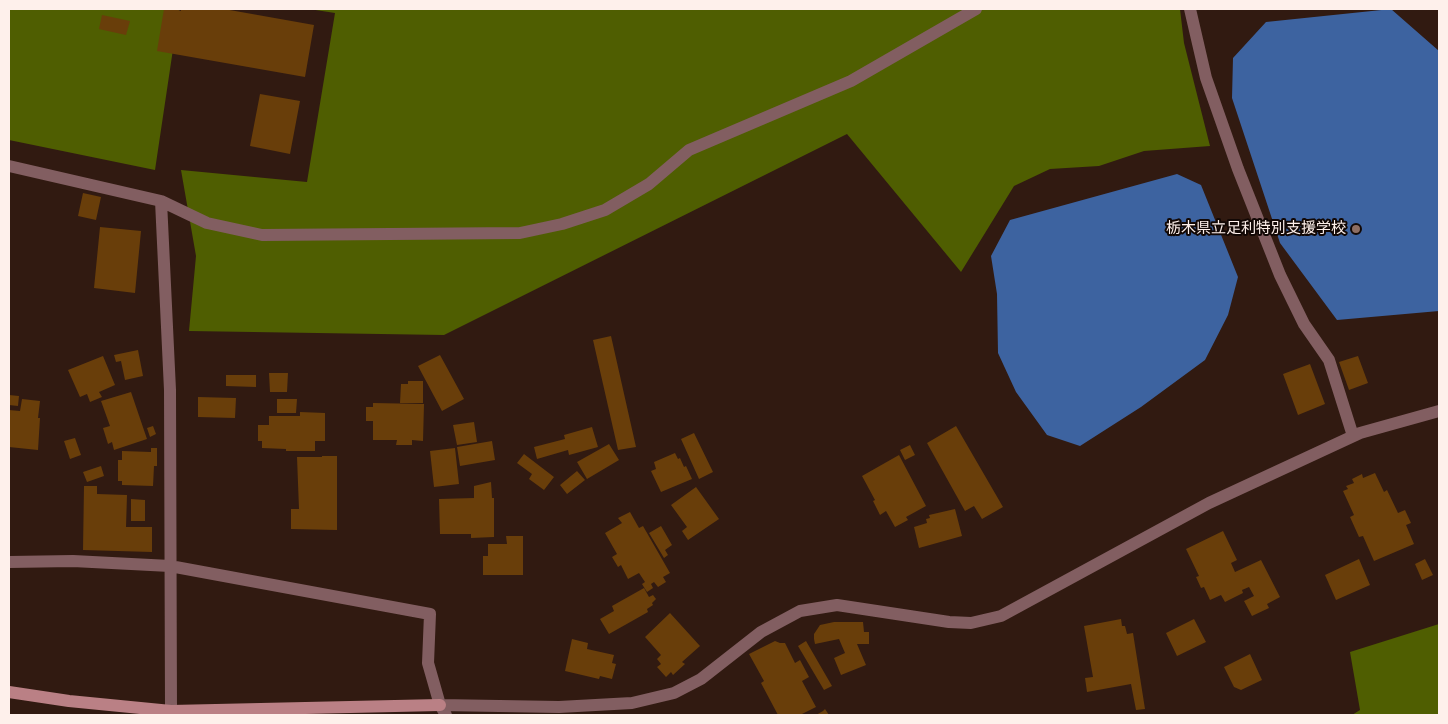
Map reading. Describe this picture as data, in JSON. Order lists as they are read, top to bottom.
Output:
{
  "places": ["栃木県立足利特別支援学校"]
}
